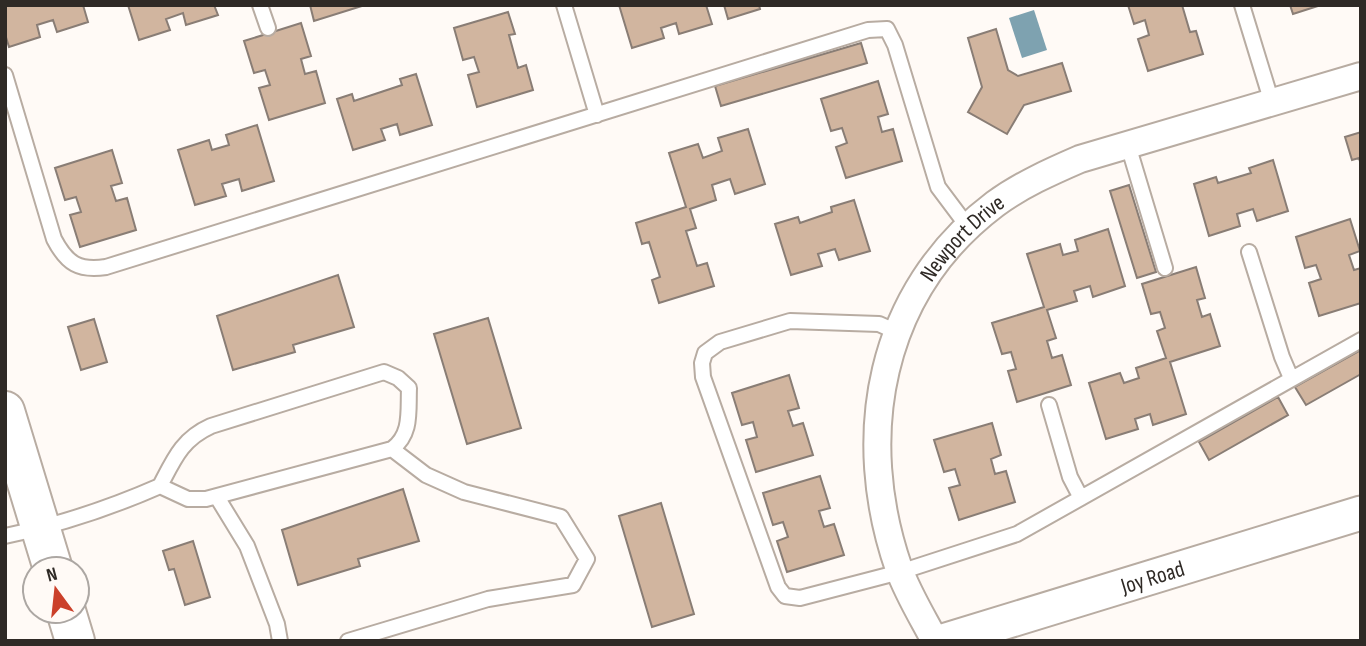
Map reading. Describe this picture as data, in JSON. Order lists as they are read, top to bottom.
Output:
{
  "streets": {
    "street": ["Newport Drive", "Joy Road"]
  },
  "north": "top"
}
